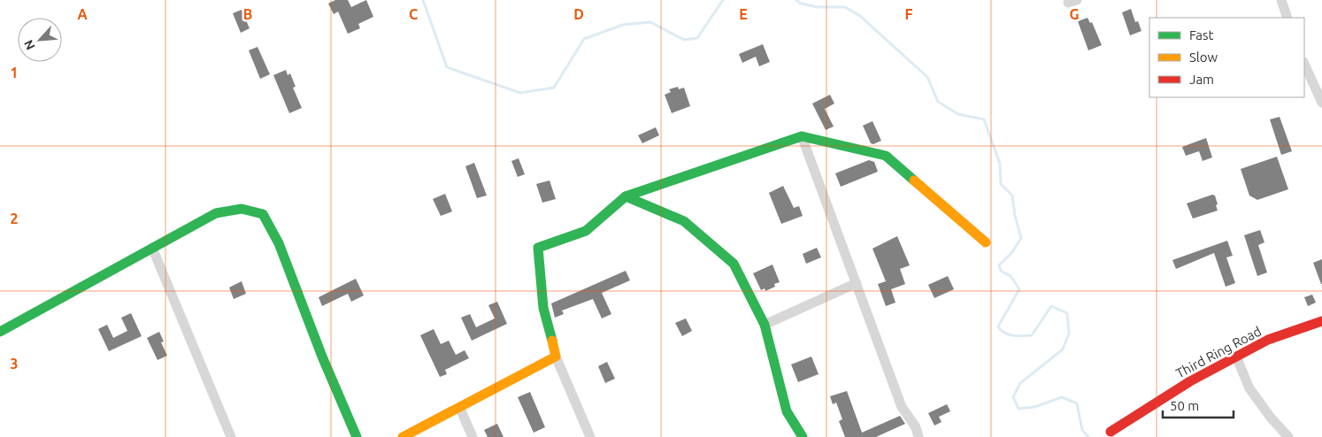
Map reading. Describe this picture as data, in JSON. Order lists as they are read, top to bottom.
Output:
{
  "streets": {
    "street": ["Third Ring Road"]
  },
  "legend": ["Fast", "Slow", "Jam"],
  "scale_bar": "50 m",
  "north": "bottom left",
  "grid": {
    "columns": [
      "A",
      "B",
      "C",
      "D",
      "E",
      "F",
      "G"
    ],
    "rows": ["1", "2", "3"]
  }
}
